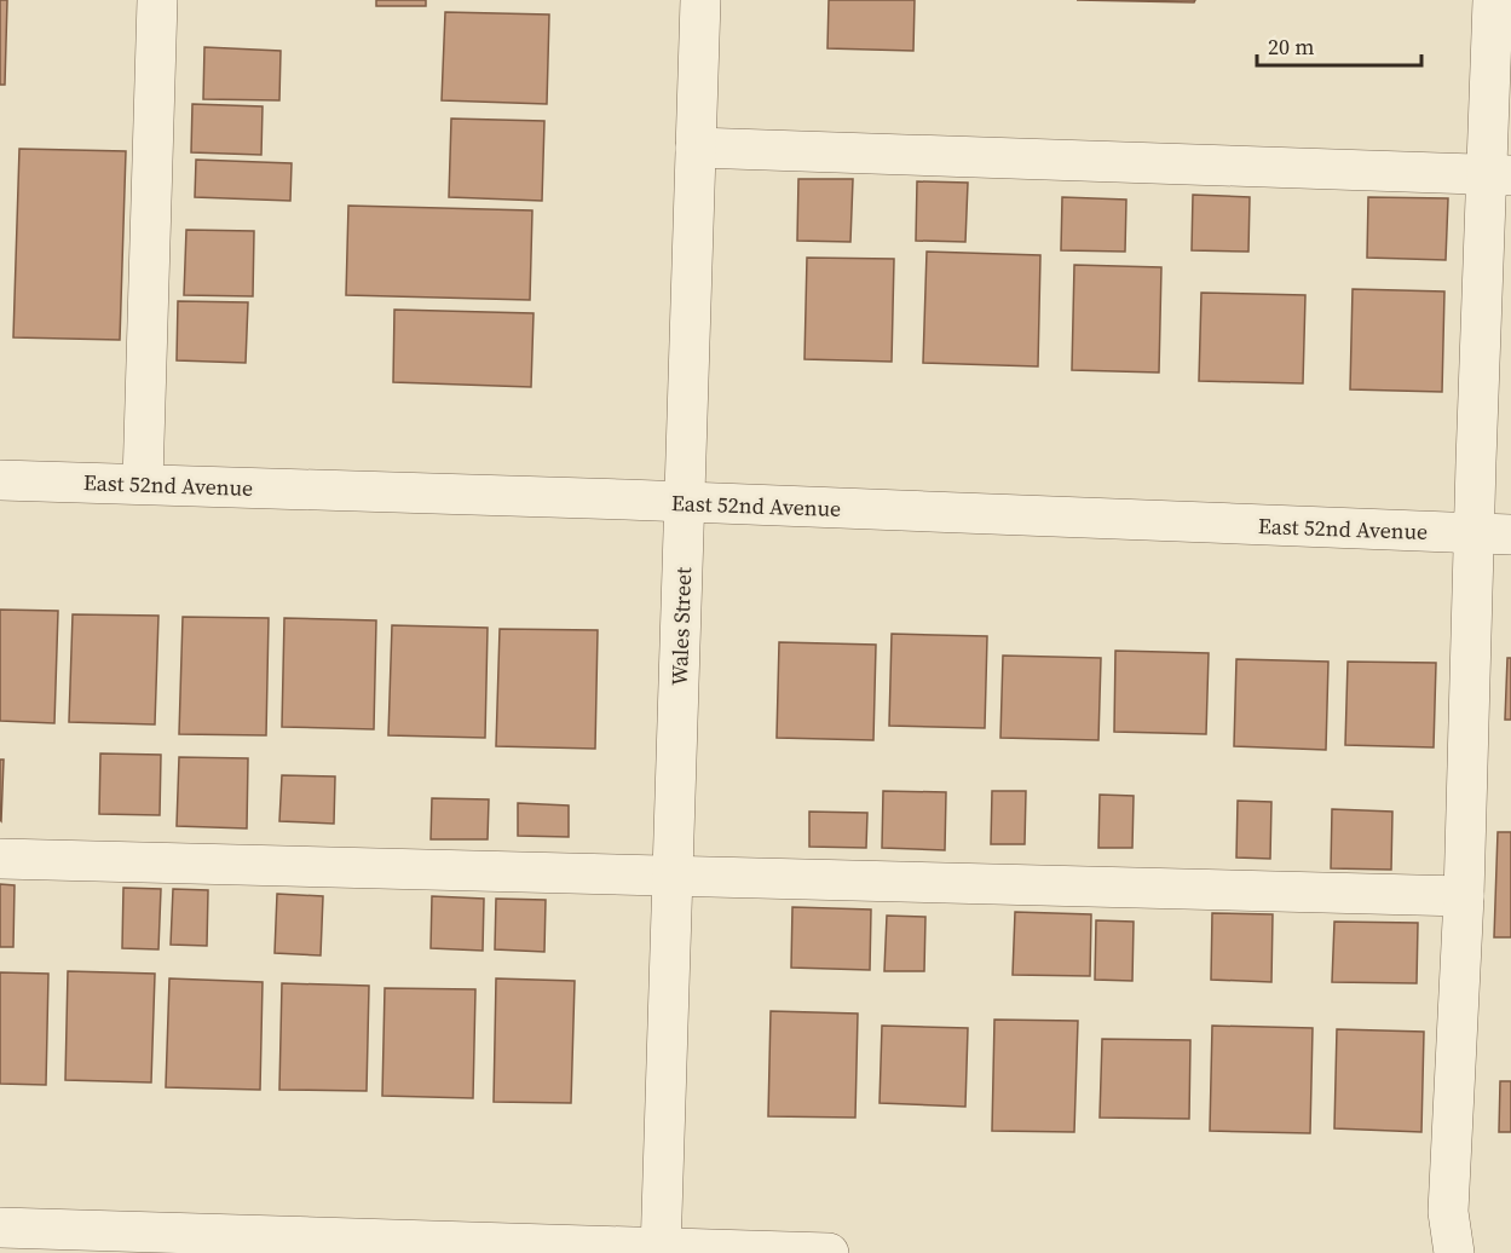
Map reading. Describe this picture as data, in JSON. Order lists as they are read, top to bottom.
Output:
{
  "streets": {
    "street": ["East 52nd Avenue", "Wales Street"]
  },
  "crossings": [
    ["East 52nd Avenue", "Wales Street"]
  ],
  "scale_bar": "20 m"
}
